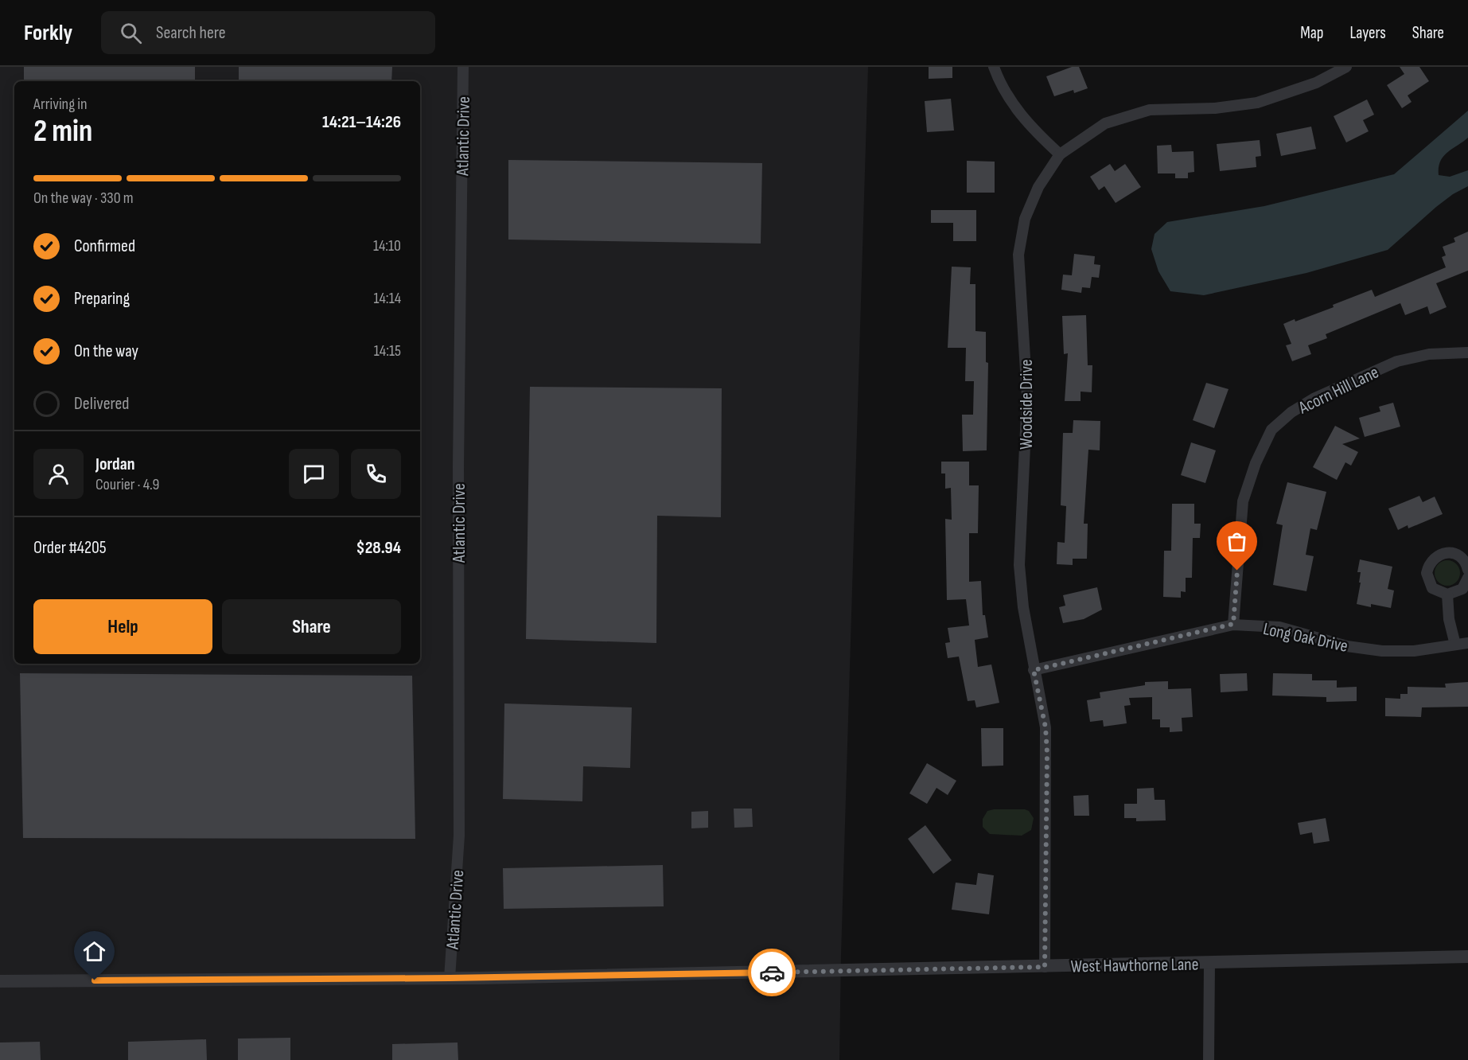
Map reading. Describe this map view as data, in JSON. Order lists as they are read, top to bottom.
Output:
{
  "streets": {
    "street": [
      "Atlantic Drive",
      "Acorn Hill Lane",
      "Woodside Drive",
      "Long Oak Drive",
      "West Hawthorne Lane"
    ]
  },
  "crossings": [
    ["Atlantic Drive", "West Hawthorne Lane"],
    ["Acorn Hill Lane", "Long Oak Drive"],
    ["Woodside Drive", "Long Oak Drive"],
    ["Woodside Drive", "West Hawthorne Lane"]
  ],
  "page": {
    "header": "Forkly",
    "search": "Search here",
    "nav": ["Map", "Layers", "Share"],
    "heading": ["2 min", "Arriving in", "14:21–14:26"],
    "panel": [
      "Jordan",
      "Courier · 4.9",
      "Order #4205",
      "$28.94"
    ],
    "bar": "On the way · 330 m",
    "list": [
      ["Confirmed", "14:10"],
      ["Preparing", "14:14"],
      ["On the way", "14:15"],
      "Delivered"
    ],
    "buttons": ["Help", "Share"]
  }
}
